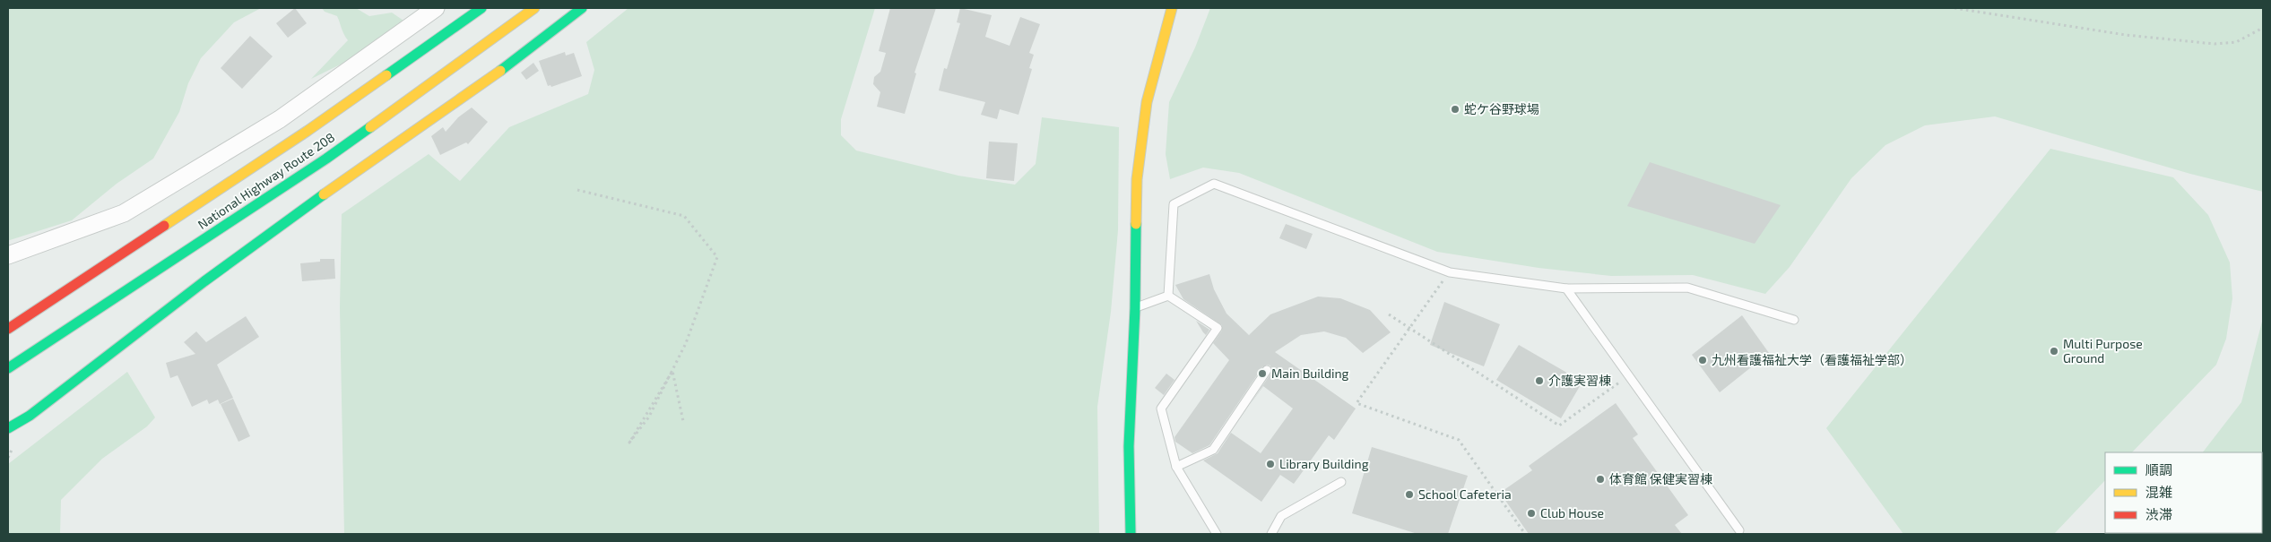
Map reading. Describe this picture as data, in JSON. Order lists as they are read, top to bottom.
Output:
{
  "streets": {
    "main road": ["National Highway Route 208"]
  },
  "places": [
    "蛇ケ谷野球場",
    "Multi Purpose Ground",
    "九州看護福祉大学（看護福祉学部）",
    "Main Building",
    "介護実習棟",
    "Library Building",
    "体育館 保健実習棟",
    "School Cafeteria",
    "Club House"
  ],
  "legend": ["順調", "混雑", "渋滞"]
}
